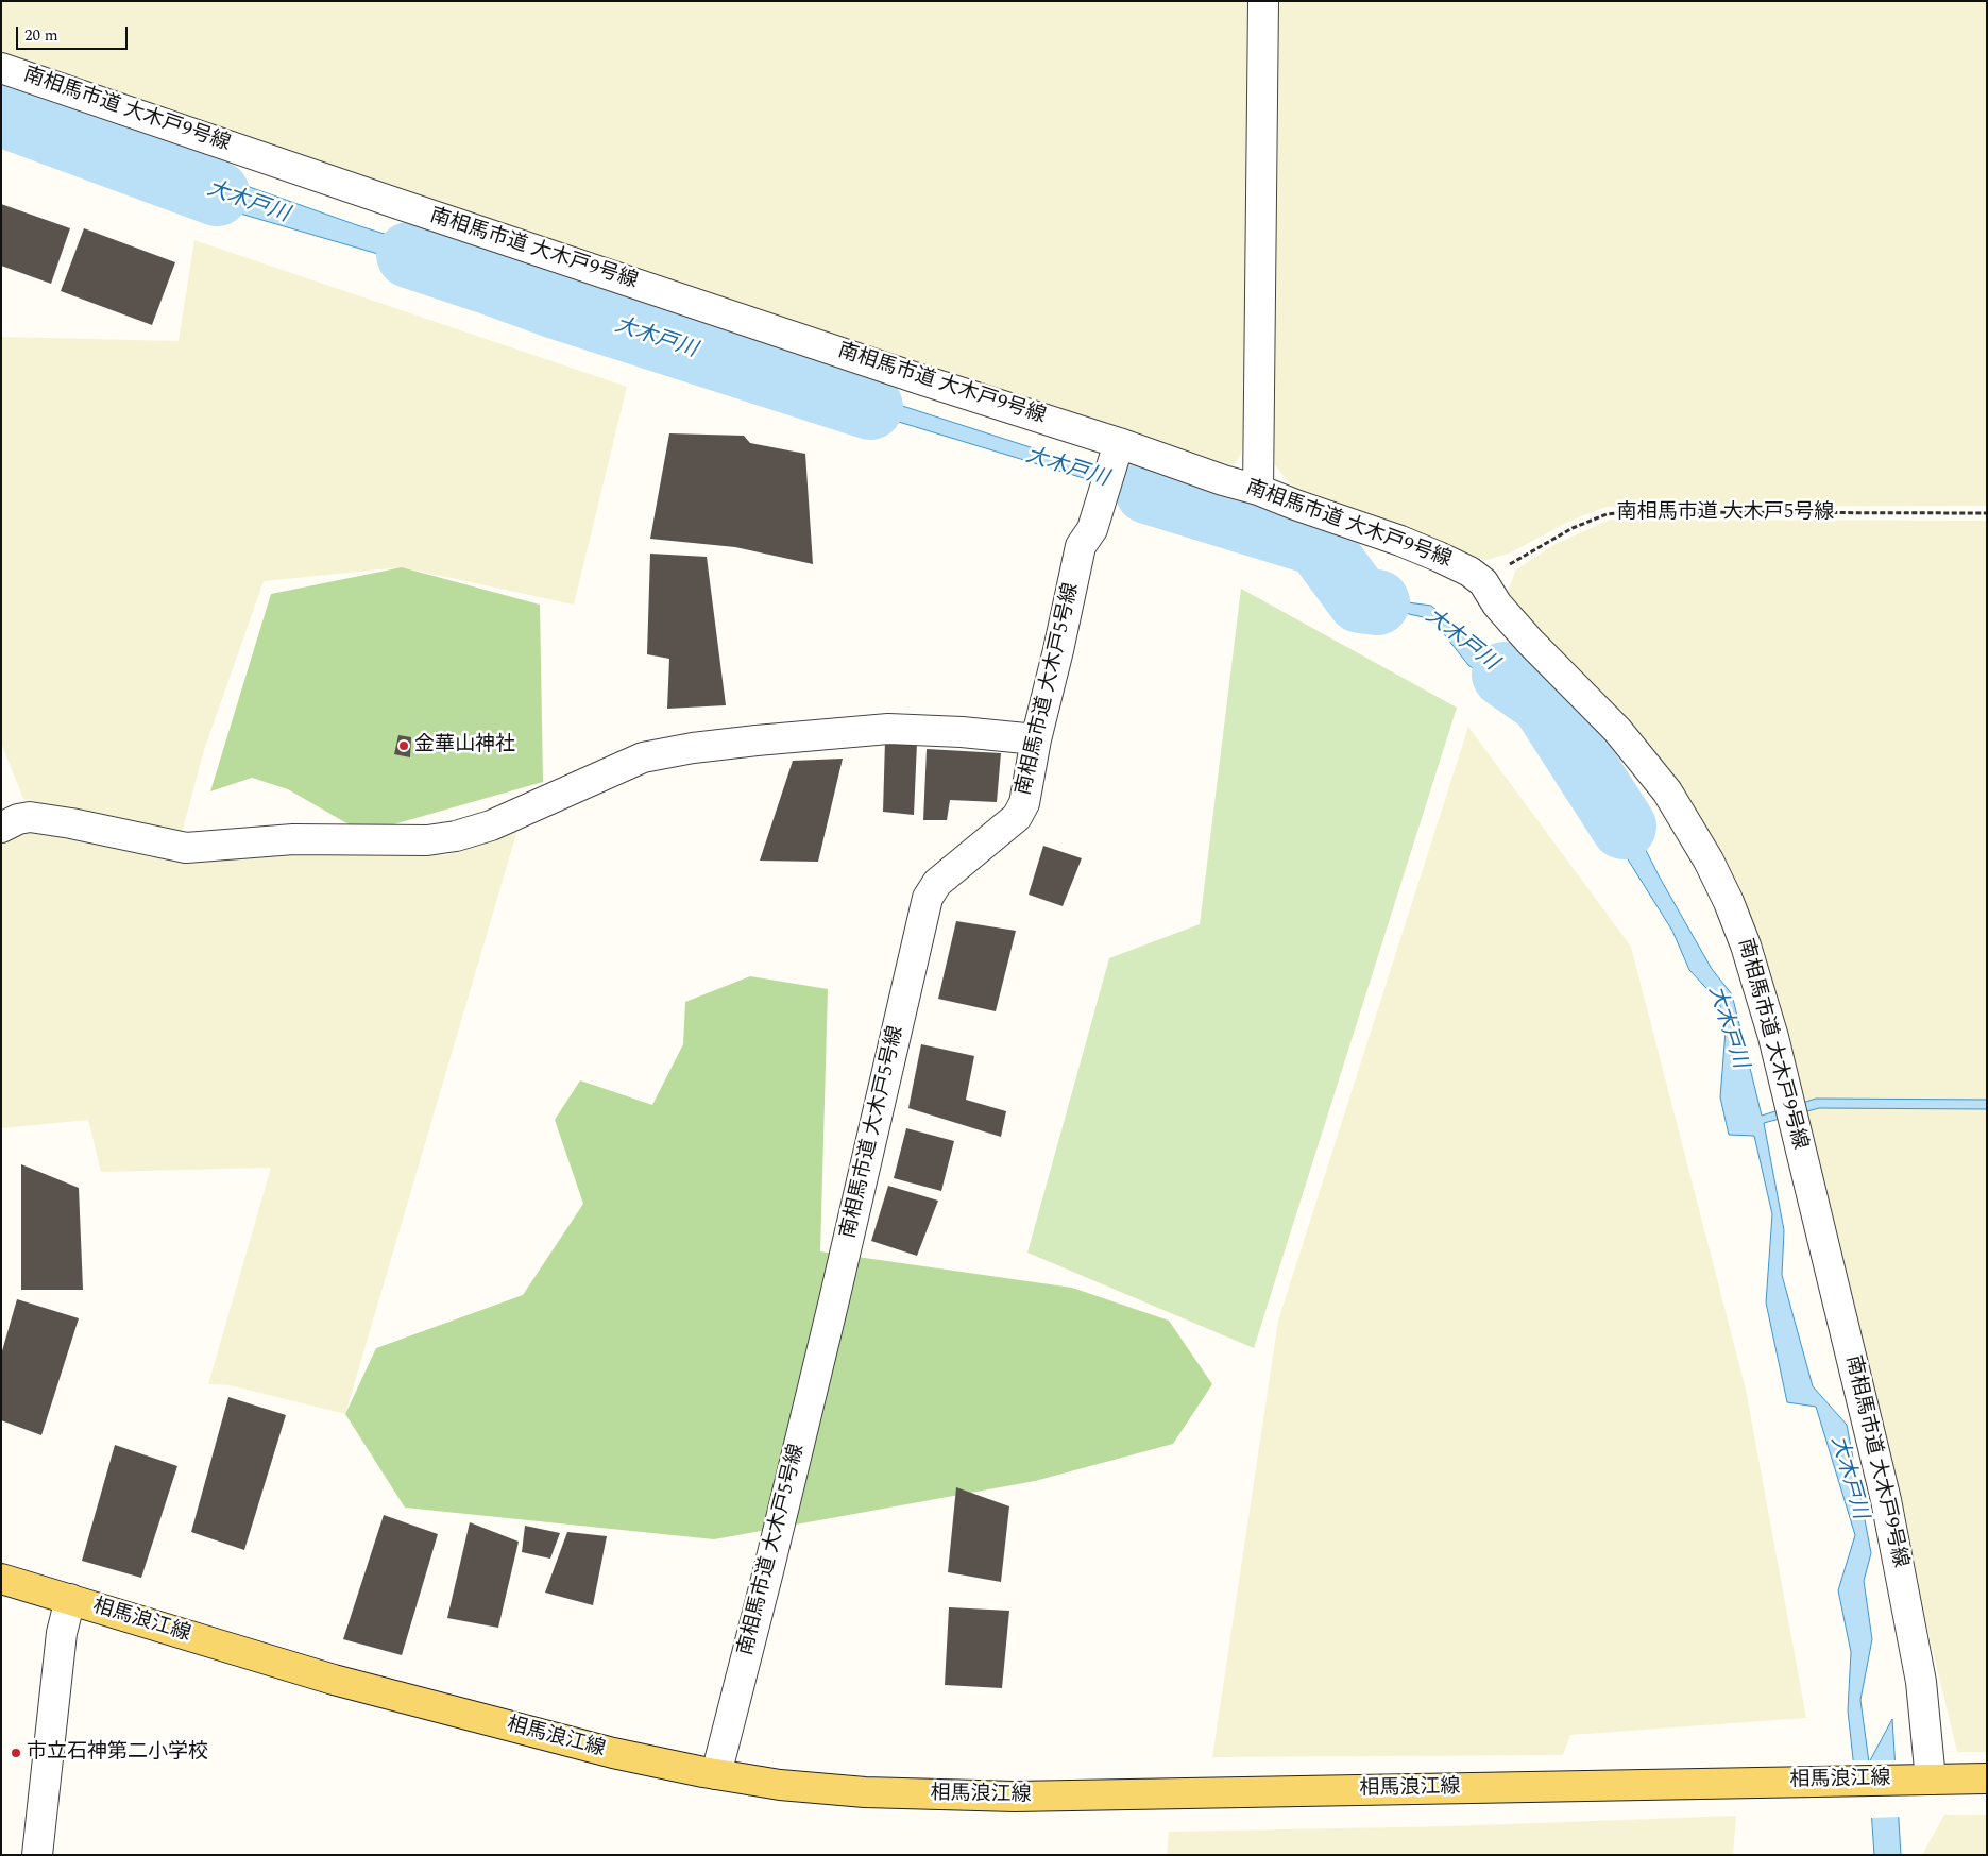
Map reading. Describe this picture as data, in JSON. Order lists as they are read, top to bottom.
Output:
{
  "streets": {
    "main road": ["相馬浪江線"],
    "street": ["南相馬市道 大木戸9号線", "南相馬市道 大木戸5号線"]
  },
  "crossings": [
    ["南相馬市道 大木戸9号線", "南相馬市道 大木戸5号線"],
    ["南相馬市道 大木戸9号線", "相馬浪江線"],
    ["南相馬市道 大木戸5号線", "相馬浪江線"]
  ],
  "water": ["大木戸川"],
  "places": ["金華山神社", "市立石神第二小学校"],
  "scale_bar": "20 m"
}
